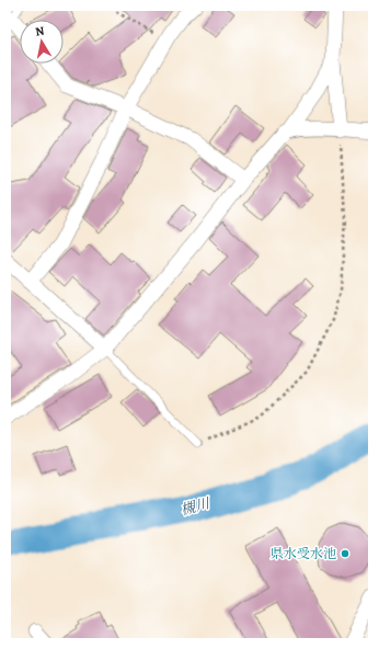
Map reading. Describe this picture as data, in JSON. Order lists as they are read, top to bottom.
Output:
{
  "water": ["槻川"],
  "places": ["県水受水池"],
  "north": "top"
}
